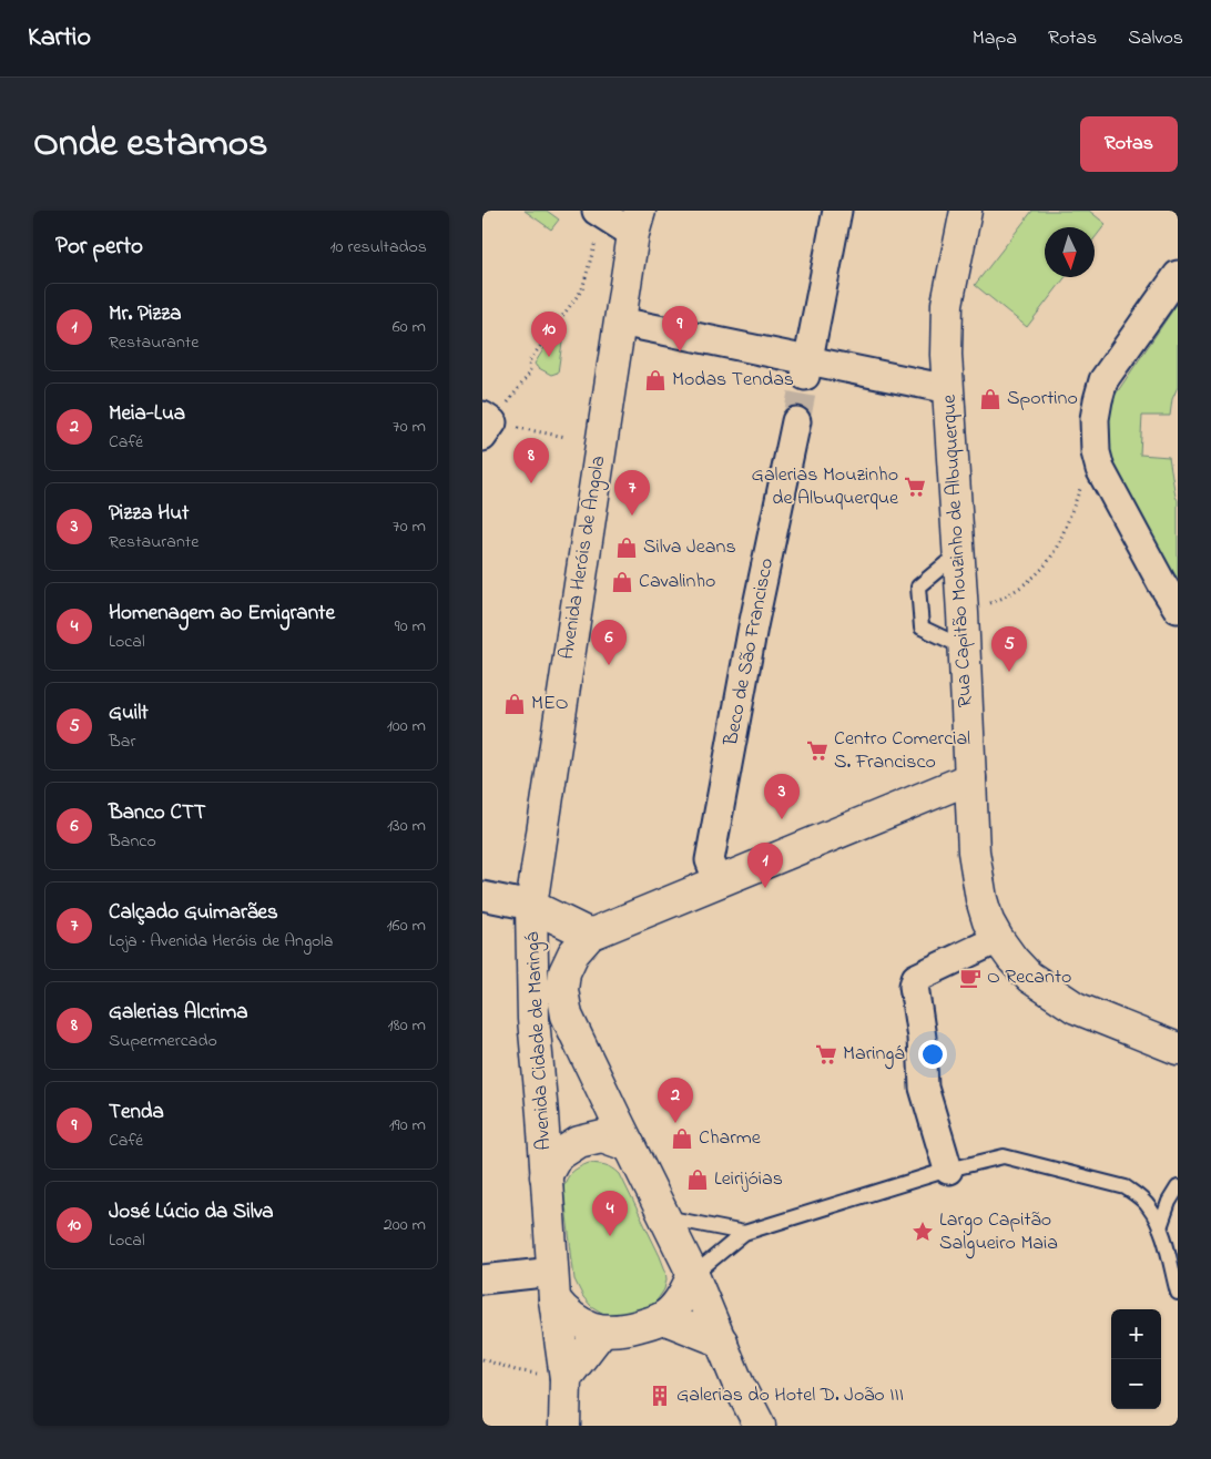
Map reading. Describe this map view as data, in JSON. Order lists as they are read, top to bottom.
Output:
{
  "streets": {
    "main road": ["Rua Capitão Mouzinho de Albuquerque", "Avenida Heróis de Angola", "Avenida Cidade de Maringá"],
    "street": ["Beco de São Francisco"]
  },
  "crossings": [
    ["Avenida Heróis de Angola", "Avenida Cidade de Maringá"]
  ],
  "places": {
    "shop": [
      "Modas Tendas",
      "Sportino",
      "Silva Jeans",
      "Cavalinho",
      "MEO",
      "Charme",
      "Leirijóias"
    ],
    "supermarket": ["Galerias Mouzinho de Albuquerque", "Centro Comercial S. Francisco", "Maringá"],
    "cafe": ["O Recanto"],
    "place": ["Largo Capitão Salgueiro Maia"],
    "building": ["Galerias do Hotel D. João III"]
  },
  "north": "bottom",
  "page": {
    "header": "Kartio",
    "nav": ["Mapa", "Rotas", "Salvos"],
    "title": "Onde estamos",
    "buttons": "Rotas",
    "heading": ["Por perto", "10 resultados"],
    "list": [
      {
        "mark": "1",
        "name": "Mr. Pizza",
        "note": "Restaurante",
        "value": "60 m"
      },
      {
        "mark": "2",
        "name": "Meia-Lua",
        "note": "Café",
        "value": "70 m"
      },
      {
        "mark": "3",
        "name": "Pizza Hut",
        "note": "Restaurante",
        "value": "70 m"
      },
      {
        "mark": "4",
        "name": "Homenagem ao Emigrante",
        "note": "Local",
        "value": "90 m"
      },
      {
        "mark": "5",
        "name": "Guilt",
        "note": "Bar",
        "value": "100 m"
      },
      {
        "mark": "6",
        "name": "Banco CTT",
        "note": "Banco",
        "value": "130 m"
      },
      {
        "mark": "7",
        "name": "Calçado Guimarães",
        "note": "Loja · Avenida Heróis de Angola",
        "value": "160 m"
      },
      {
        "mark": "8",
        "name": "Galerias Alcrima",
        "note": "Supermercado",
        "value": "180 m"
      },
      {
        "mark": "9",
        "name": "Tenda",
        "note": "Café",
        "value": "190 m"
      },
      {
        "mark": "10",
        "name": "José Lúcio da Silva",
        "note": "Local",
        "value": "200 m"
      }
    ],
    "pins": [
      "9",
      "10",
      "8",
      "7",
      "6",
      "5",
      "3",
      "1",
      "2",
      "4"
    ],
    "map_buttons": ["+", "−"]
  }
}
